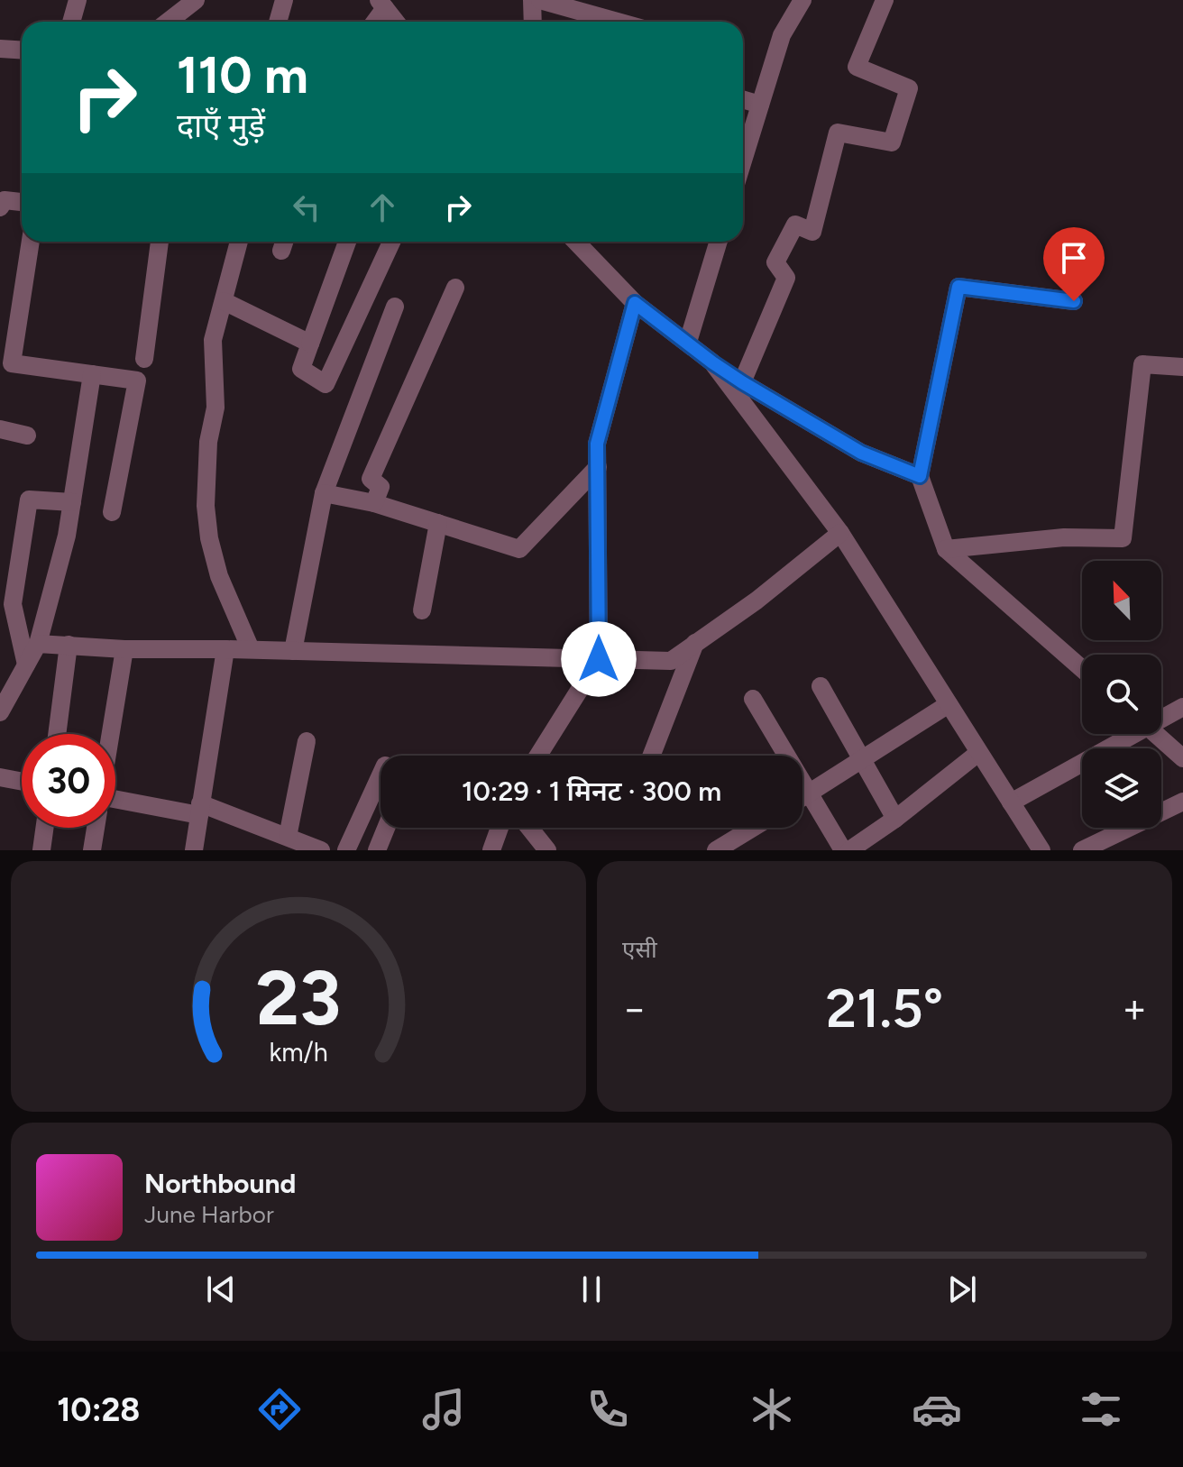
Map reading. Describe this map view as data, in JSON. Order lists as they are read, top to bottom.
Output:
{
  "north": "top left",
  "page": {
    "turn": ["110 m", "दाएँ मुड़ें"],
    "limit": "30",
    "trip": "10:29 · 1 मिनट · 300 m",
    "tile": "एसी",
    "heat": ["−", "21.5°", "+"],
    "song": ["Northbound", "June Harbor"],
    "tabs": "10:28",
    "gauge": ["23", "km/h"]
  }
}
